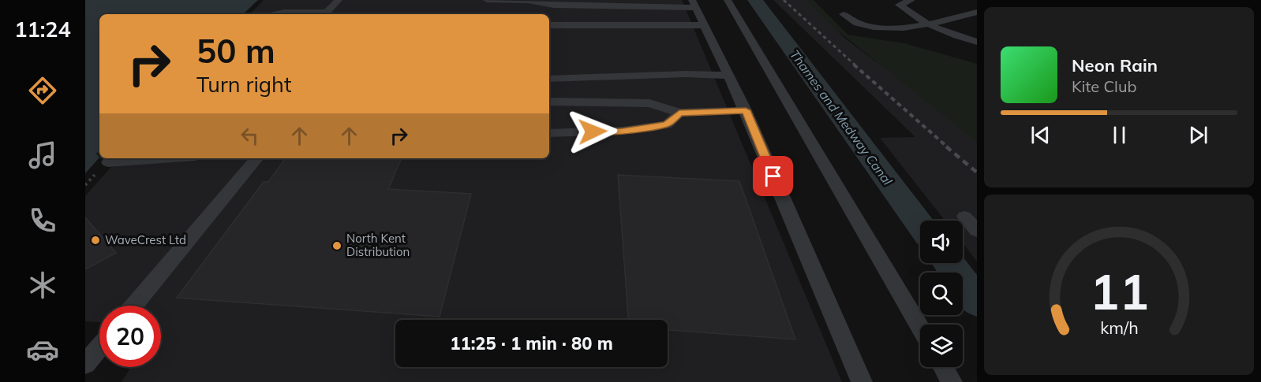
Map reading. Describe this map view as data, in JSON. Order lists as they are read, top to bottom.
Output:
{
  "water": ["Thames and Medway Canal"],
  "places": ["WaveCrest Ltd", "North Kent Distribution"],
  "page": {
    "tabs": "11:24",
    "turn": ["50 m", "Turn right"],
    "song": ["Neon Rain", "Kite Club"],
    "limit": "20",
    "trip": "11:25 · 1 min · 80 m",
    "gauge": ["11", "km/h"]
  }
}
